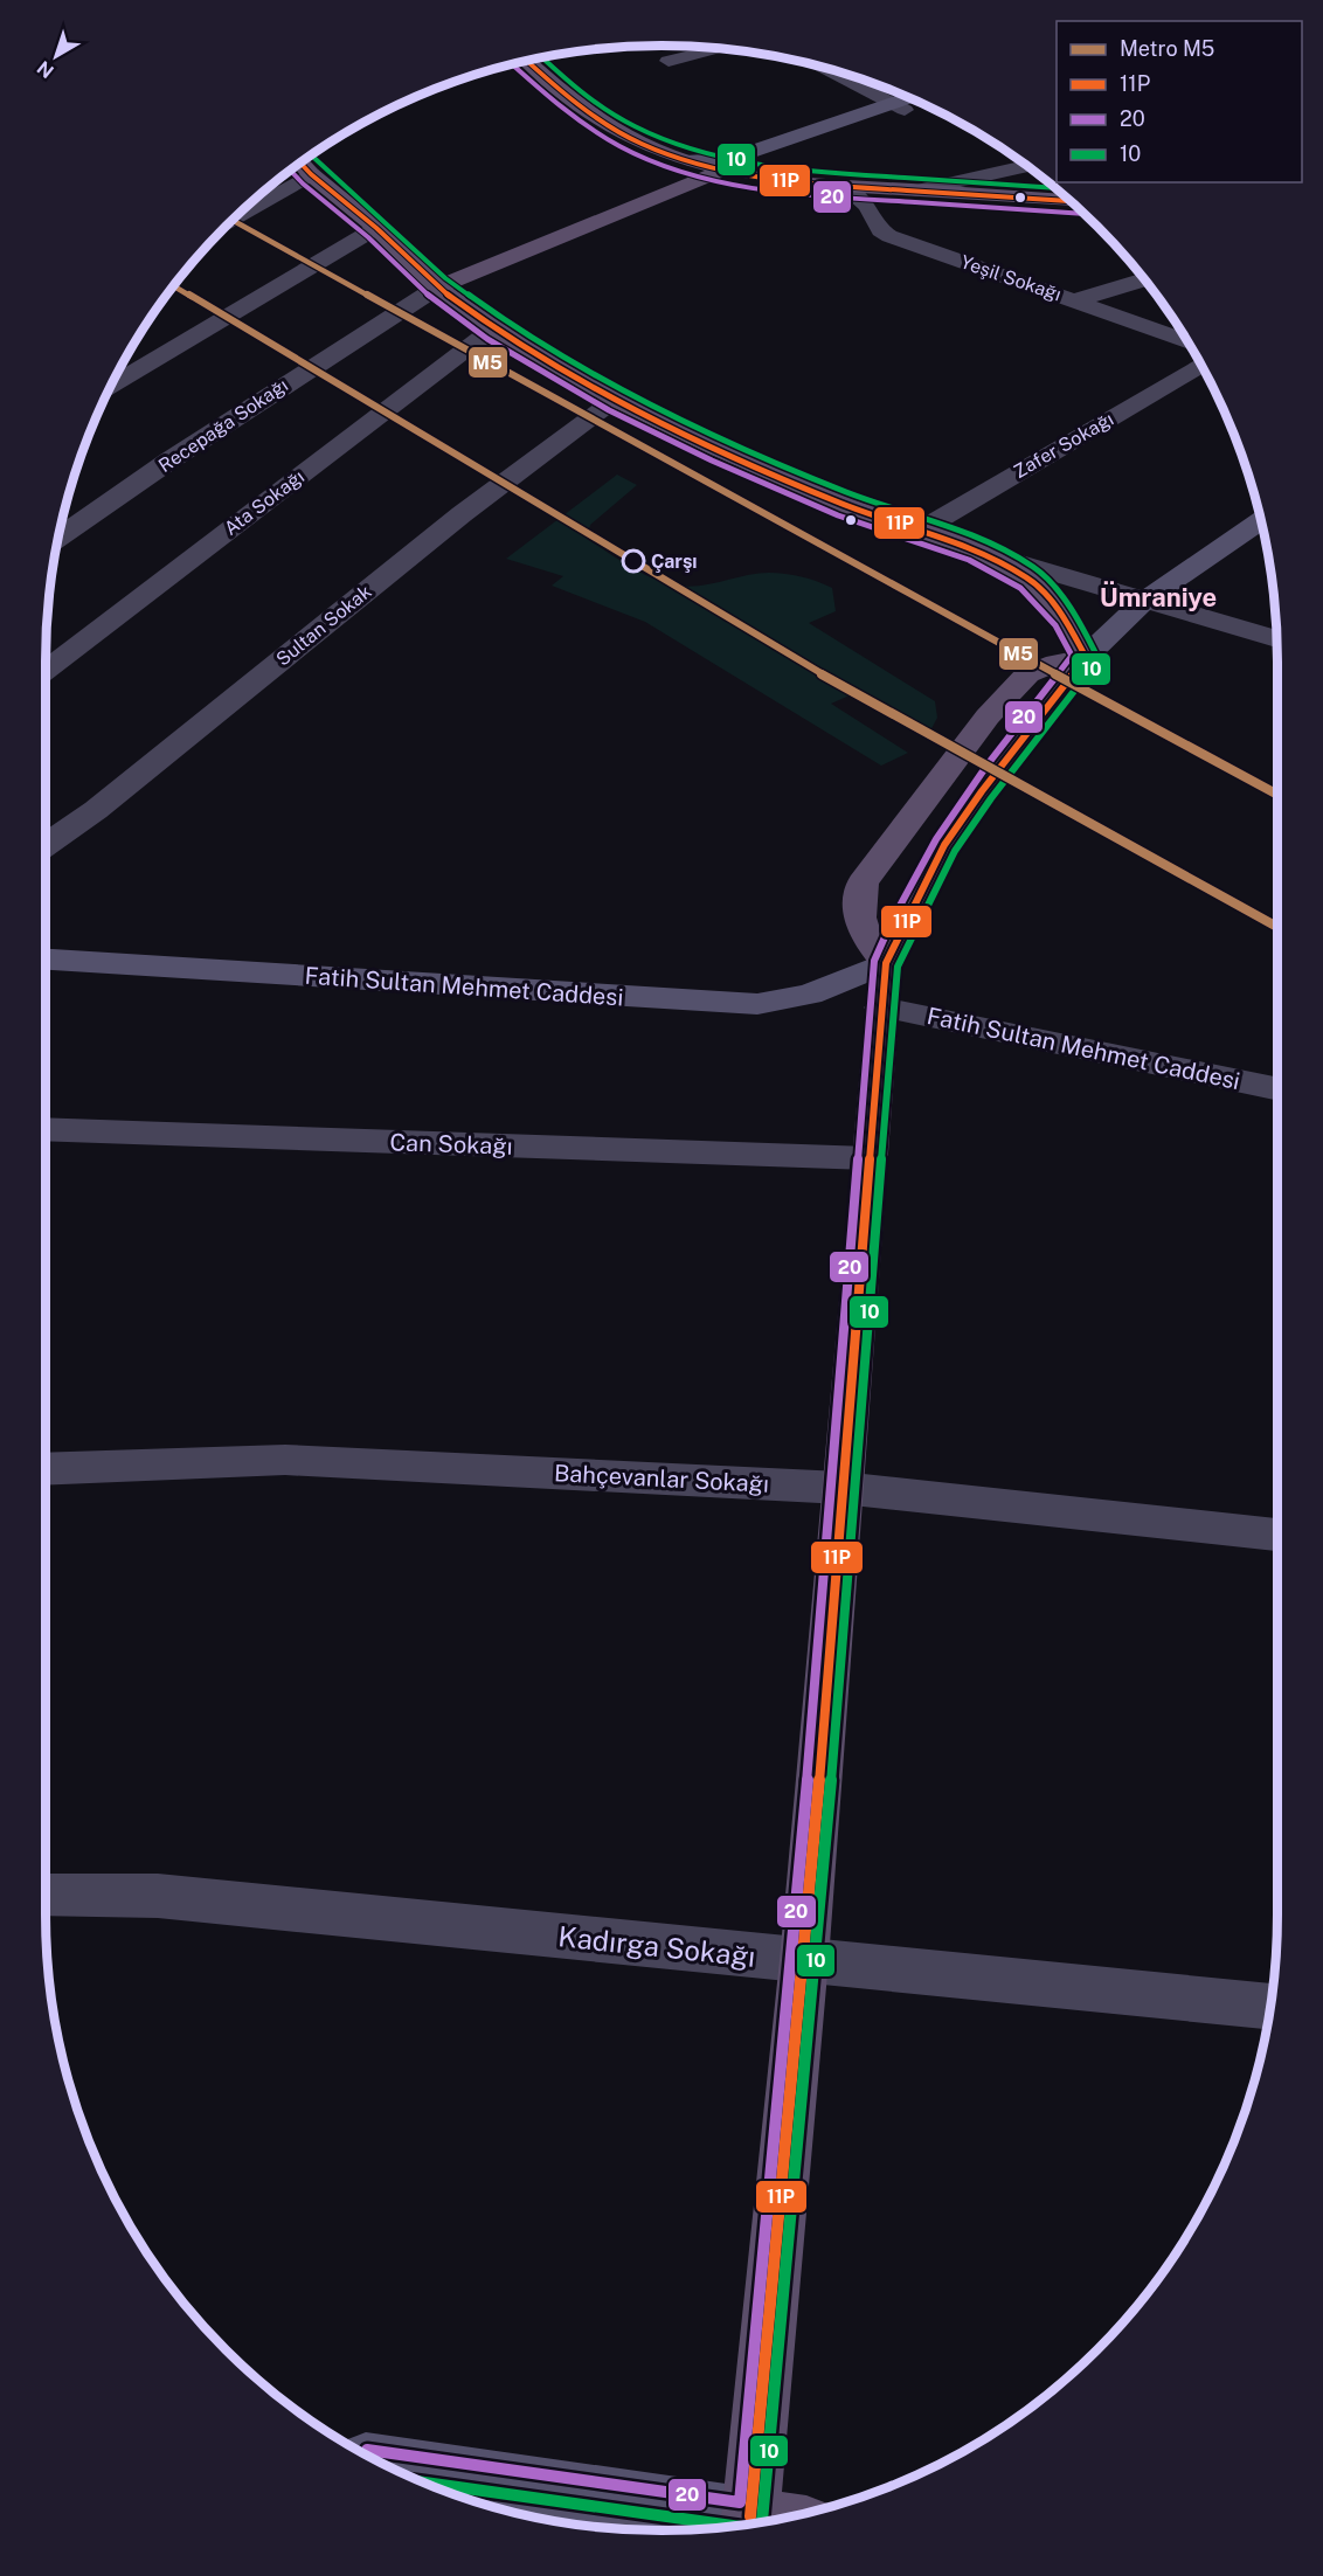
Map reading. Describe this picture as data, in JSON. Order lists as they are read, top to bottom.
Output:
{
  "streets": {
    "main road": ["Fatih Sultan Mehmet Caddesi"],
    "street": [
      "Yeşil Sokağı",
      "Recepağa Sokağı",
      "Zafer Sokağı",
      "Ata Sokağı",
      "Sultan Sokak",
      "Can Sokağı",
      "Bahçevanlar Sokağı",
      "Kadırga Sokağı"
    ]
  },
  "districts": ["Ümraniye"],
  "places": ["Çarşı"],
  "lines": [
    "transit line 10",
    "transit line 11P",
    "transit line 20",
    "metro line M5"
  ],
  "legend": [
    "Metro M5",
    "11P",
    "20",
    "10"
  ],
  "north": "bottom left"
}
